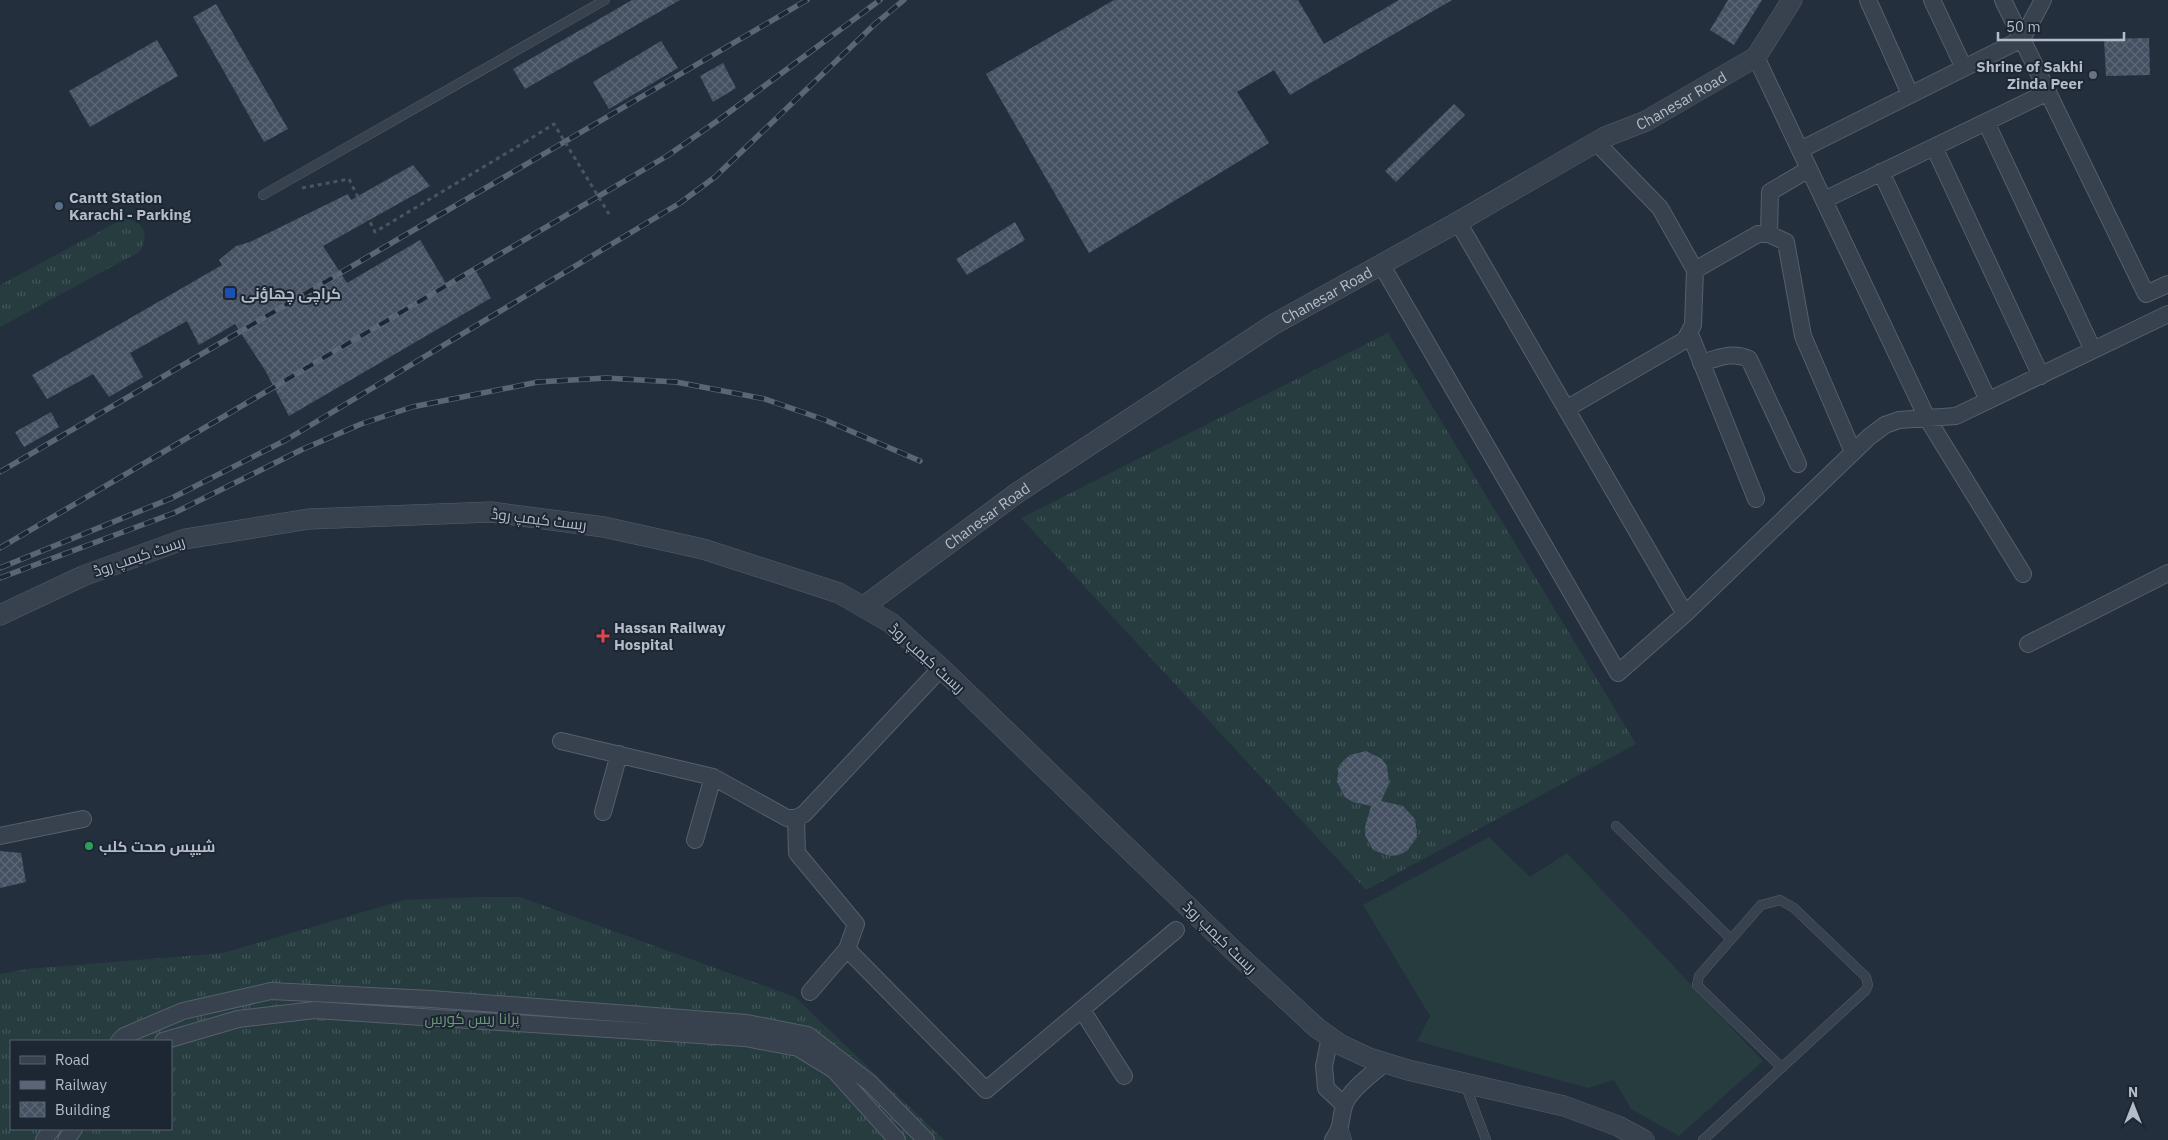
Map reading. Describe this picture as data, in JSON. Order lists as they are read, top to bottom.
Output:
{
  "streets": {
    "street": ["Chanesar Road", "ریسٹ کیمپ روڈ"]
  },
  "crossings": [
    ["Chanesar Road", "ریسٹ کیمپ روڈ"]
  ],
  "parks": ["پرانا ریس کورس"],
  "places": {
    "other": ["Shrine of Sakhi Zinda Peer", "Cantt Station Karachi - Parking", "شیپس صحت کلب"],
    "transit": ["کراچی چھاؤنی"],
    "health": ["Hassan Railway Hospital"]
  },
  "legend": ["Road", "Railway", "Building"],
  "scale_bar": "50 m",
  "north": "top"
}
